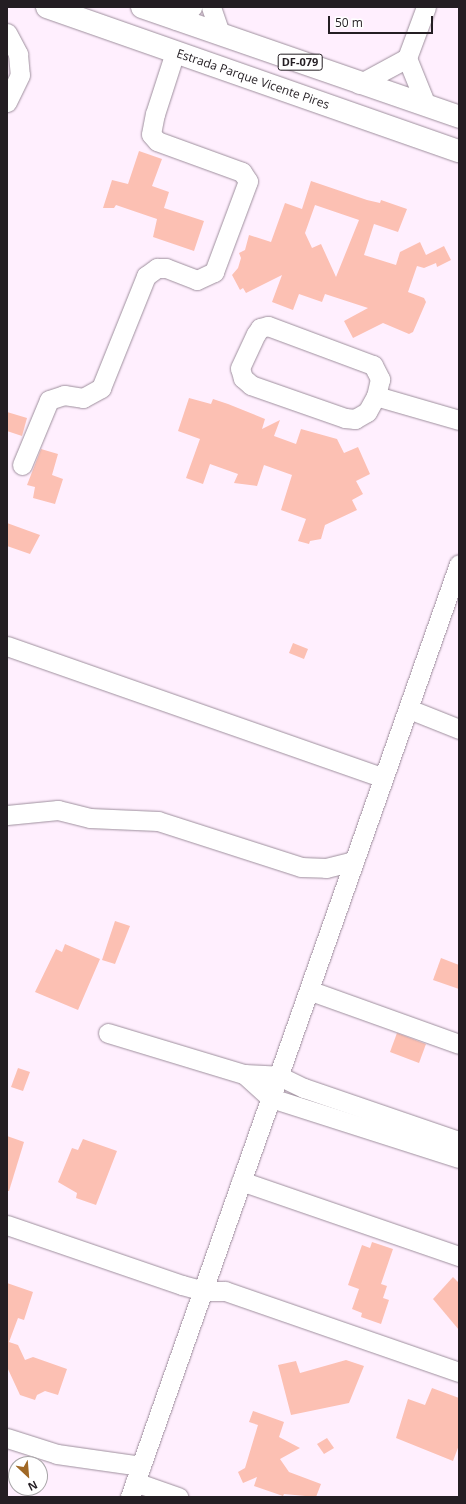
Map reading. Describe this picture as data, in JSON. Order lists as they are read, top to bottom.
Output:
{
  "streets": {
    "main road": ["DF-079", "Estrada Parque Vicente Pires"]
  },
  "scale_bar": "50 m",
  "north": "bottom right"
}
